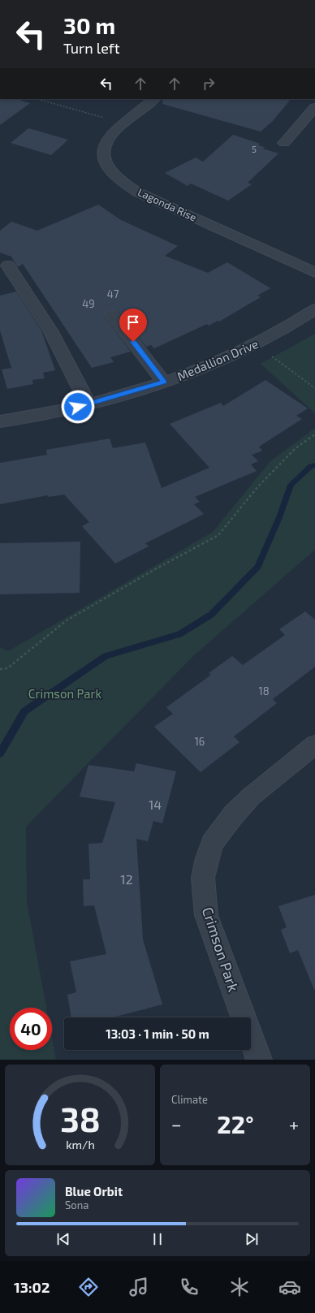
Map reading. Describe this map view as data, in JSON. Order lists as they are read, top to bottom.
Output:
{
  "streets": {
    "street": ["Lagonda Rise", "Medallion Drive", "Crimson Park"]
  },
  "parks": ["Crimson Park"],
  "house_numbers": [
    "5",
    "47",
    "49",
    "18",
    "16",
    "14",
    "12"
  ],
  "page": {
    "turn": ["30 m", "Turn left"],
    "limit": "40",
    "trip": "13:03 · 1 min · 50 m",
    "tile": "Climate",
    "heat": ["−", "22°", "+"],
    "song": ["Blue Orbit", "Sona"],
    "tabs": "13:02",
    "gauge": ["38", "km/h"]
  }
}
